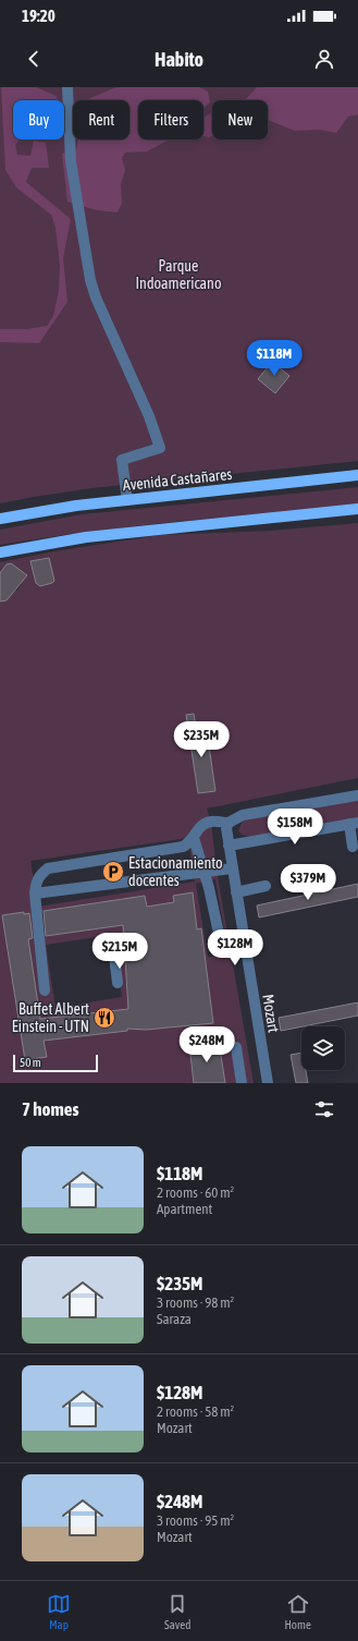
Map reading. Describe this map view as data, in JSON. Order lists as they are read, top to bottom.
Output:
{
  "streets": {
    "main road": ["Avenida Castañares"],
    "street": ["Mozart"]
  },
  "parks": ["Parque Indoamericano"],
  "places": {
    "parking": ["Estacionamiento docentes"],
    "restaurant": ["Buffet Albert Einstein - UTN"]
  },
  "scale_bar": "50 m",
  "page": {
    "status": "19:20",
    "header": "Habito",
    "chip": [
      "Buy",
      "Rent",
      "Filters",
      "New"
    ],
    "price": [
      "$118M",
      "$235M",
      "$158M",
      "$379M",
      "$128M",
      "$215M",
      "$248M"
    ],
    "scale": "50 m",
    "heading": "7 homes",
    "list": [
      {
        "name": "$118M",
        "note": "2 rooms · 60 m² · Apartment"
      },
      {
        "name": "$235M",
        "note": "3 rooms · 98 m² · Saraza"
      },
      {
        "name": "$128M",
        "note": "2 rooms · 58 m² · Mozart"
      },
      {
        "name": "$248M",
        "note": "3 rooms · 95 m² · Mozart"
      }
    ],
    "tabs": ["Map", "Saved", "Home"]
  }
}
